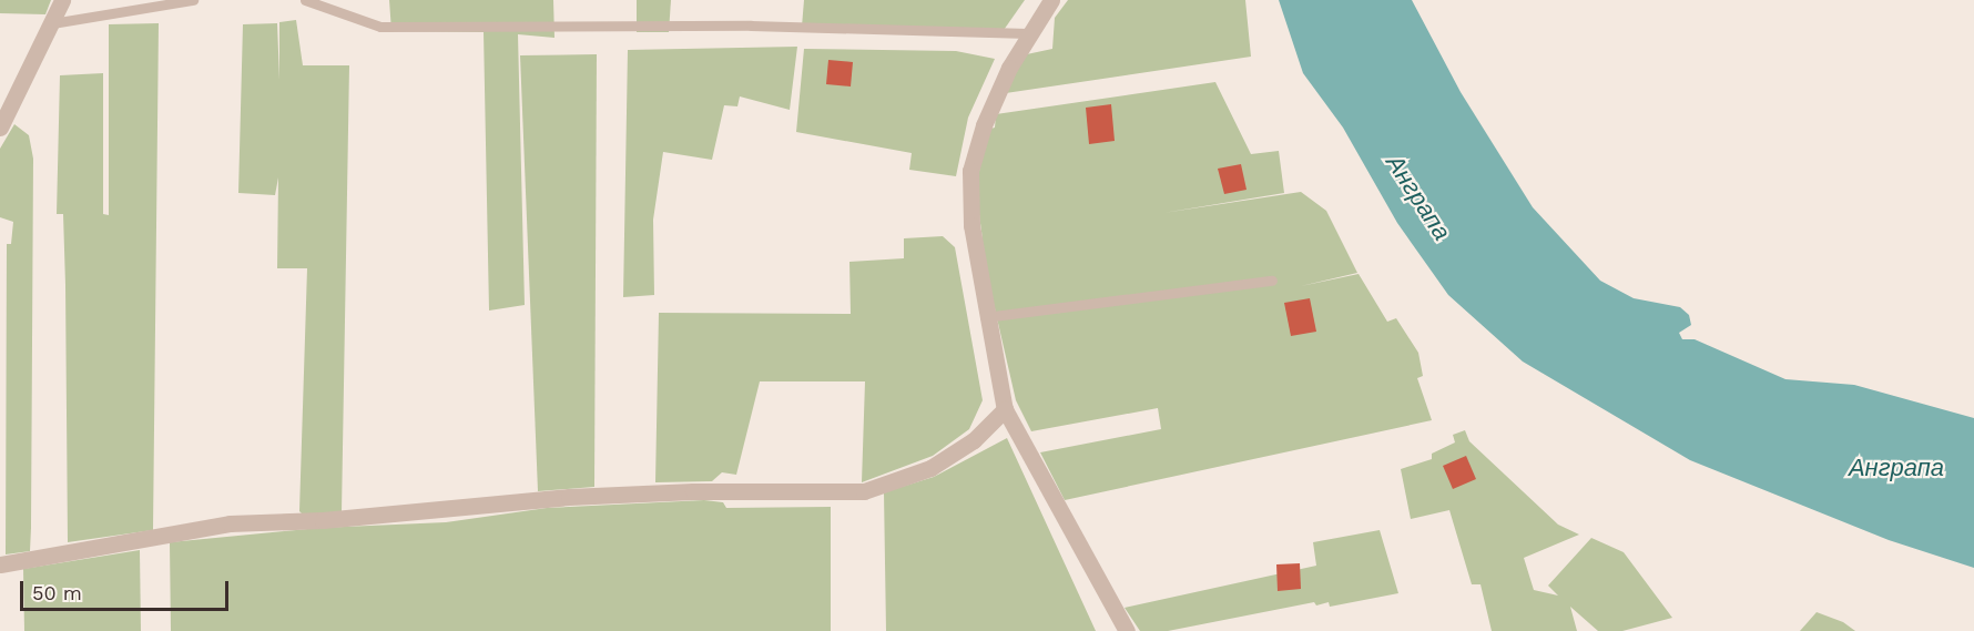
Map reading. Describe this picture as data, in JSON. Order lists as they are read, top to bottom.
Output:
{
  "water": ["Анграпа"],
  "scale_bar": "50 m"
}
